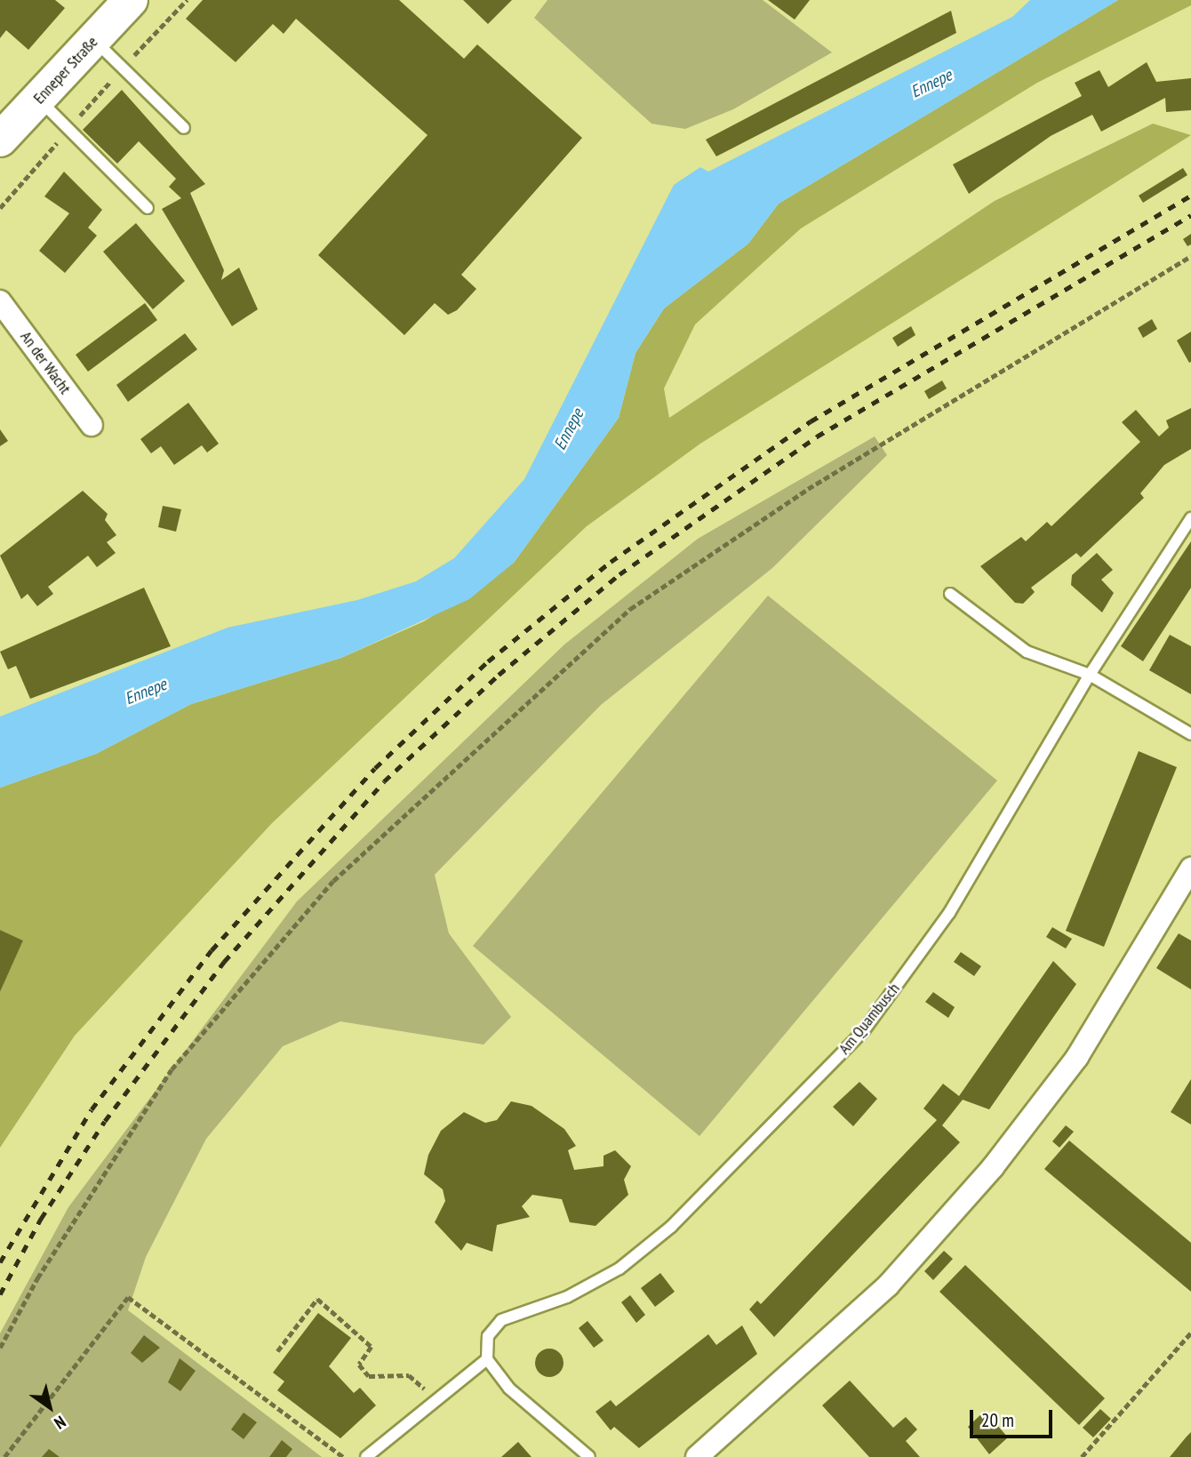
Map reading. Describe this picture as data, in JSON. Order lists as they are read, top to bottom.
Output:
{
  "streets": {
    "main road": ["Enneper Straße"],
    "street": ["An der Wacht"],
    "lane": ["Am Quambusch"]
  },
  "water": ["Ennepe"],
  "scale_bar": "20 m",
  "north": "bottom right"
}
